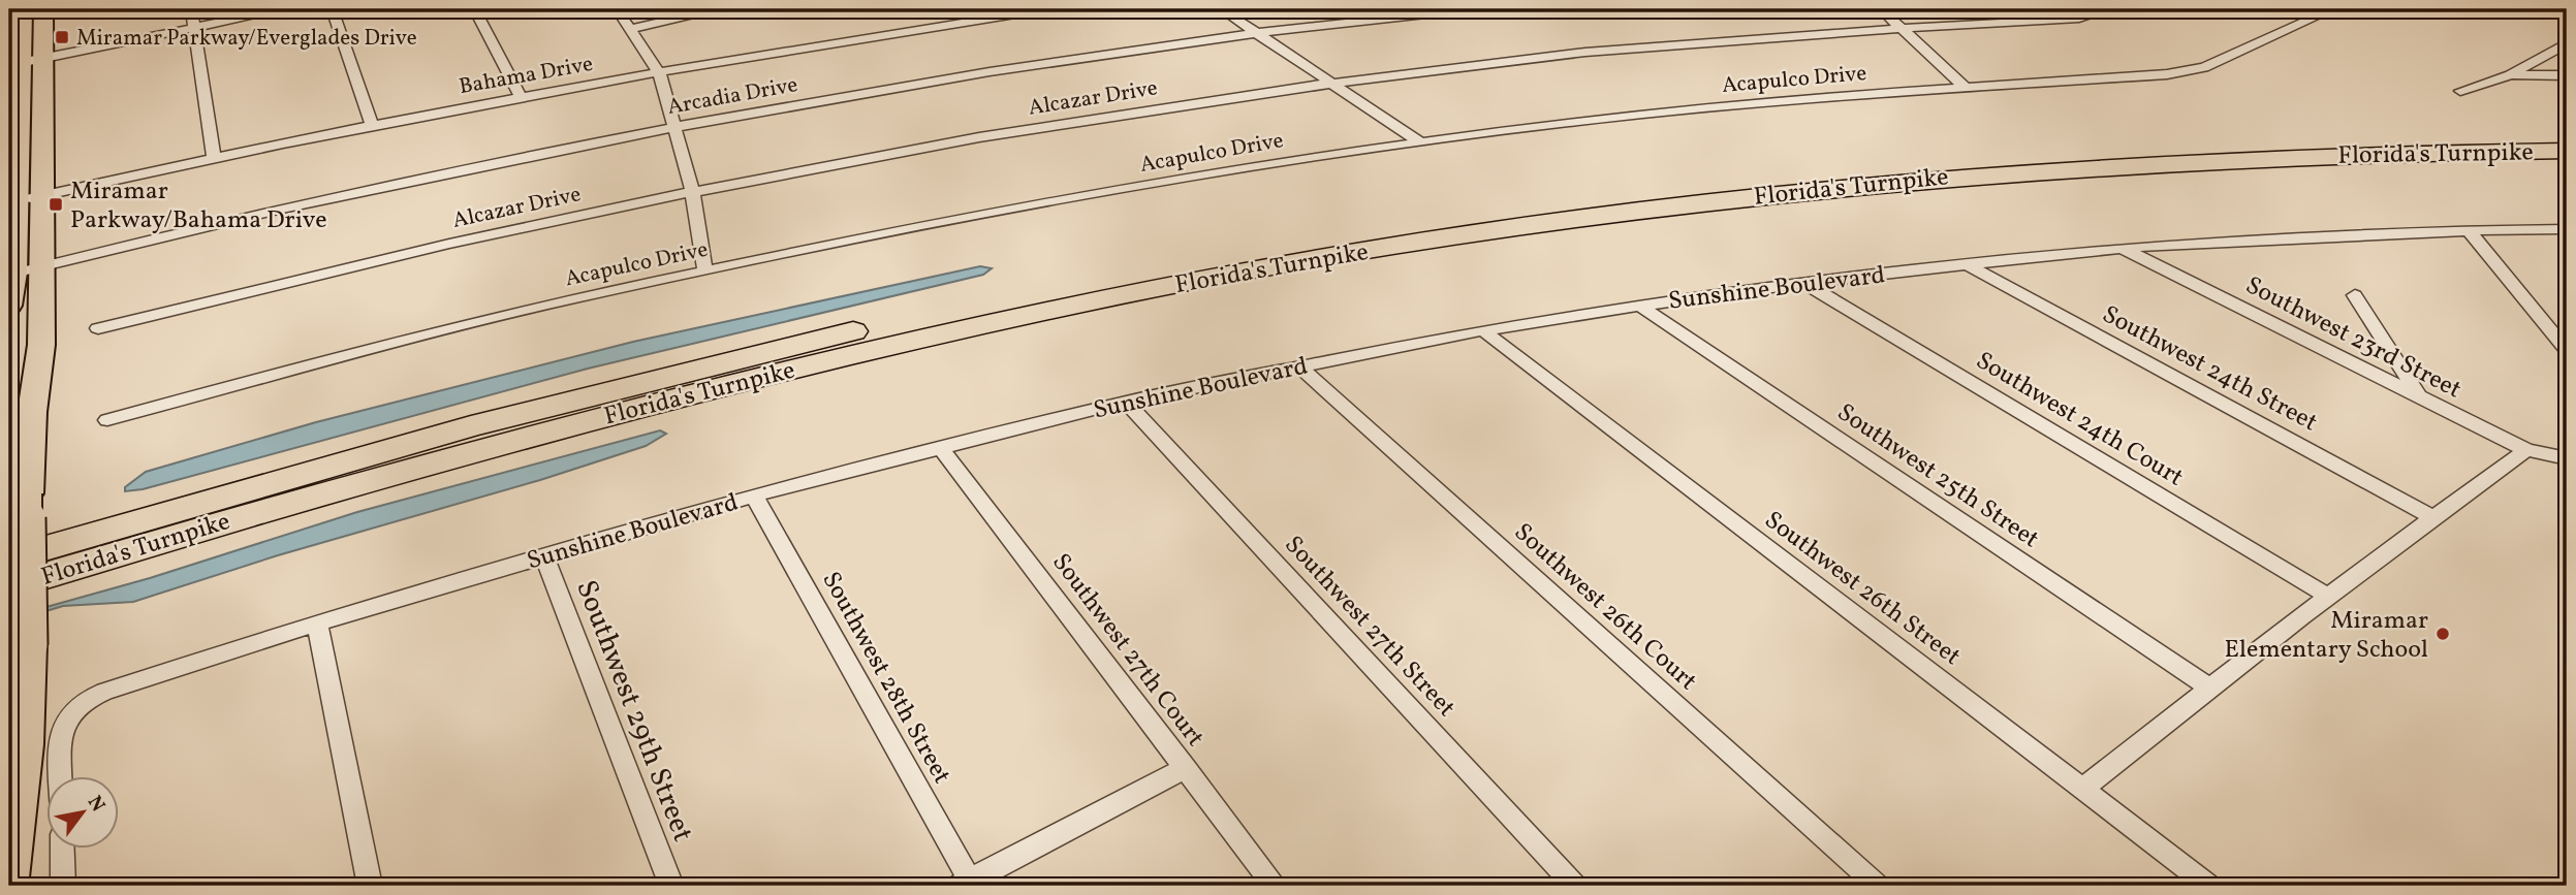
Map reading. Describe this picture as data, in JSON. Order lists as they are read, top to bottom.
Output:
{
  "streets": {
    "highway": ["Florida's Turnpike"],
    "street": [
      "Bahama Drive",
      "Acapulco Drive",
      "Arcadia Drive",
      "Alcazar Drive",
      "Sunshine Boulevard",
      "Southwest 23rd Street",
      "Southwest 24th Street",
      "Southwest 24th Court",
      "Southwest 25th Street",
      "Southwest 26th Street",
      "Southwest 26th Court",
      "Southwest 27th Street",
      "Southwest 27th Court",
      "Southwest 28th Street",
      "Southwest 29th Street"
    ]
  },
  "crossings": [
    ["Sunshine Boulevard", "Southwest 23rd Street"],
    ["Sunshine Boulevard", "Southwest 24th Street"],
    ["Sunshine Boulevard", "Southwest 24th Court"],
    ["Sunshine Boulevard", "Southwest 25th Street"],
    ["Sunshine Boulevard", "Southwest 26th Street"],
    ["Sunshine Boulevard", "Southwest 26th Court"],
    ["Sunshine Boulevard", "Southwest 27th Street"],
    ["Sunshine Boulevard", "Southwest 27th Court"],
    ["Sunshine Boulevard", "Southwest 28th Street"],
    ["Sunshine Boulevard", "Southwest 29th Street"]
  ],
  "places": {
    "transit": ["Miramar Parkway/Everglades Drive", "Miramar Parkway/Bahama Drive"],
    "other": ["Miramar Elementary School"]
  },
  "north": "top right"
}
